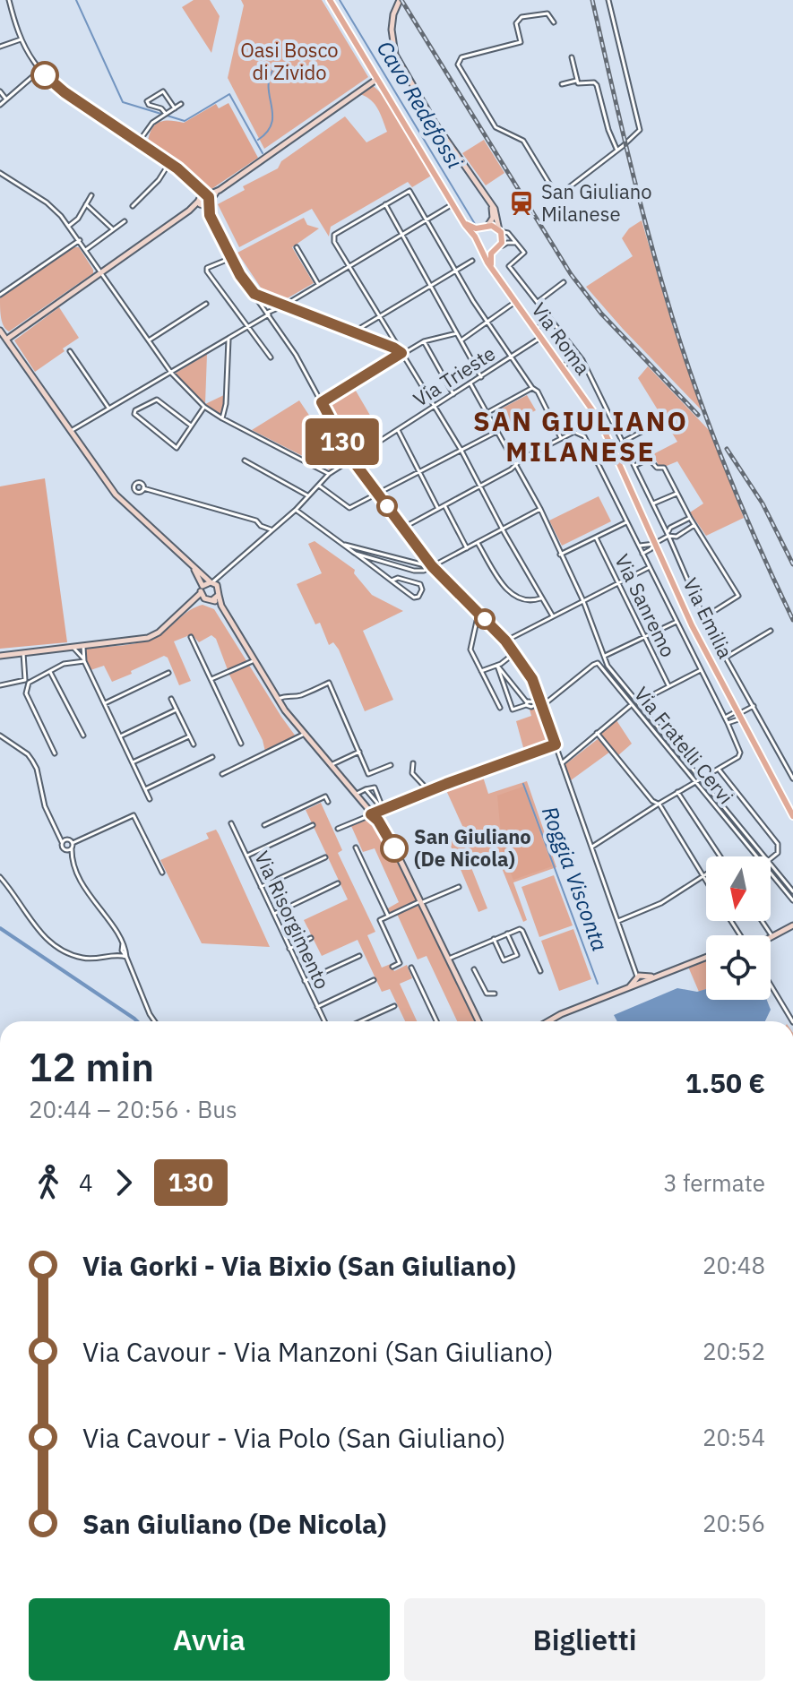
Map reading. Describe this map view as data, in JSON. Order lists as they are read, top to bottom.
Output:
{
  "streets": {
    "main road": ["Via Roma", "Via Emilia"],
    "street": [
      "Via Trieste",
      "Via Sanremo",
      "Via Fratelli Cervi",
      "Via Risorgimento"
    ]
  },
  "crossings": [
    ["Via Roma", "Via Trieste"],
    ["Via Roma", "Via Emilia"],
    ["Via Trieste", "Via Fratelli Cervi"]
  ],
  "districts": ["SAN GIULIANO MILANESE"],
  "water": ["Cavo Redefossi", "Roggia Visconta"],
  "parks": ["Oasi Bosco di Zivido"],
  "places": {
    "station": ["San Giuliano Milanese"],
    "other": ["San Giuliano (De Nicola)"]
  },
  "lines": ["bus line 130"],
  "north": "bottom",
  "page": {
    "on_map": "130",
    "heading": ["12 min", "20:44 – 20:56 · Bus", "1.50 €"],
    "legs": ["4", "130", "3 fermate"],
    "list": [
      {
        "name": "Via Gorki - Via Bixio (San Giuliano)",
        "value": "20:48"
      },
      {
        "name": "Via Cavour - Via Manzoni (San Giuliano)",
        "value": "20:52"
      },
      {
        "name": "Via Cavour - Via Polo (San Giuliano)",
        "value": "20:54"
      },
      {
        "name": "San Giuliano (De Nicola)",
        "value": "20:56"
      }
    ],
    "buttons": ["Avvia", "Biglietti"]
  }
}
